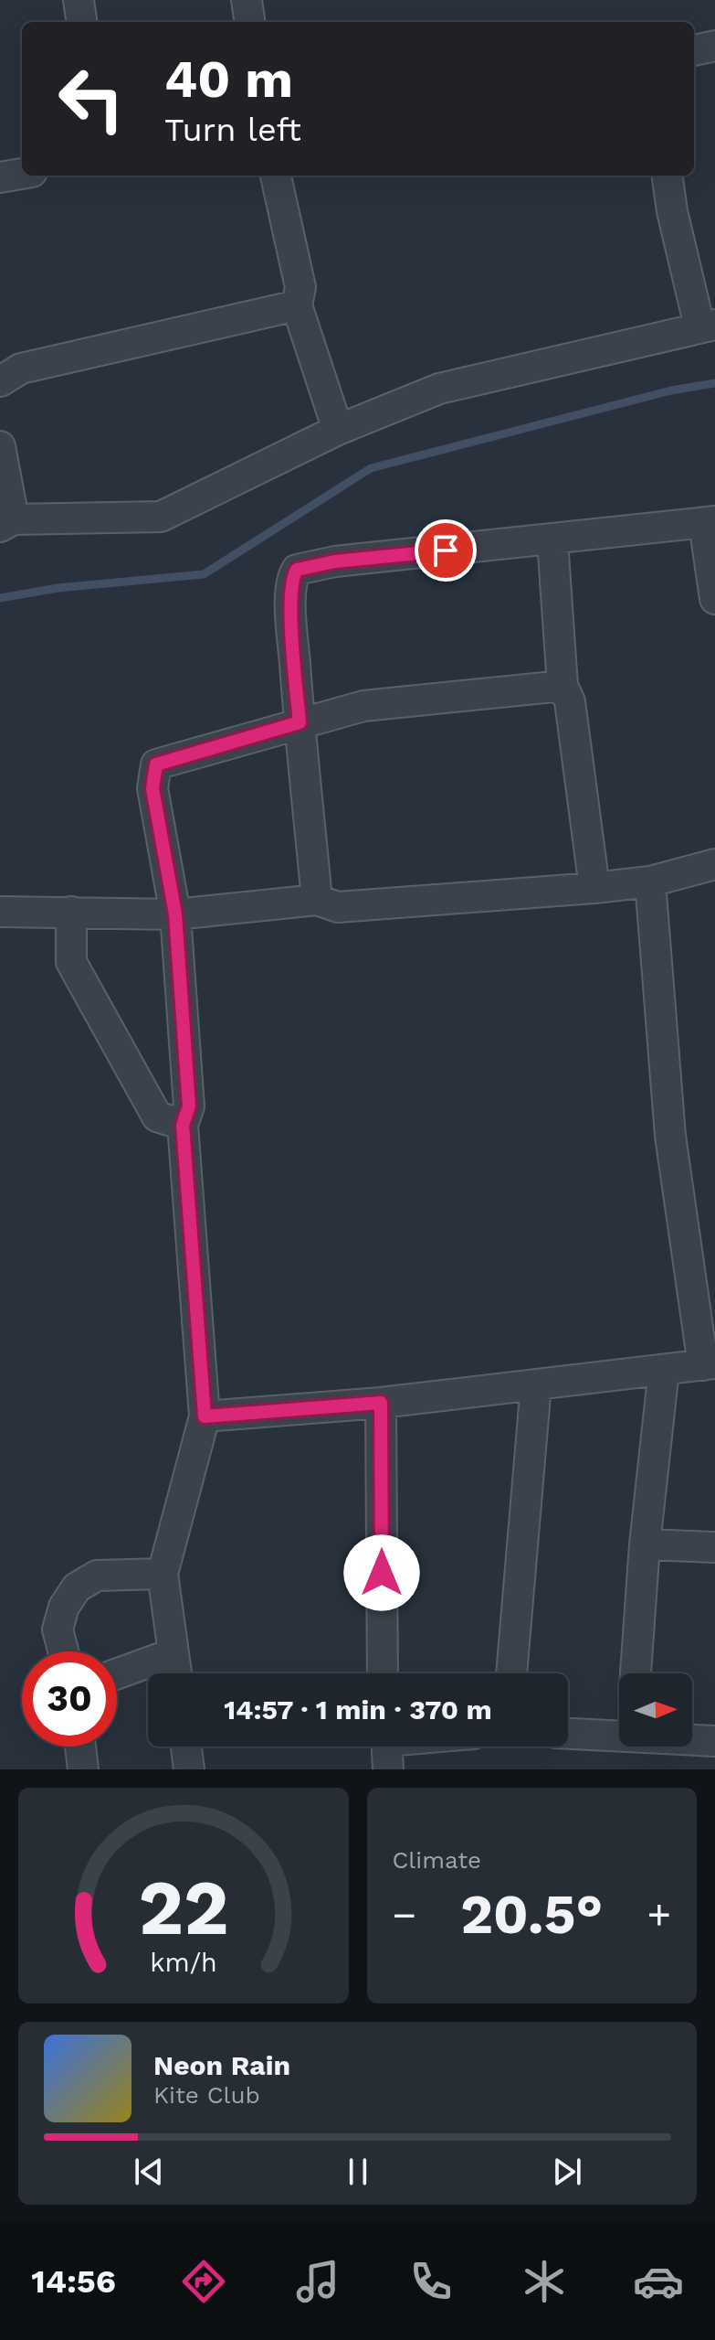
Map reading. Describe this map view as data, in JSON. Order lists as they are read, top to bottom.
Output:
{
  "north": "right",
  "page": {
    "turn": ["40 m", "Turn left"],
    "limit": "30",
    "trip": "14:57 · 1 min · 370 m",
    "tile": "Climate",
    "heat": ["−", "20.5°", "+"],
    "song": ["Neon Rain", "Kite Club"],
    "tabs": "14:56",
    "gauge": ["22", "km/h"]
  }
}
